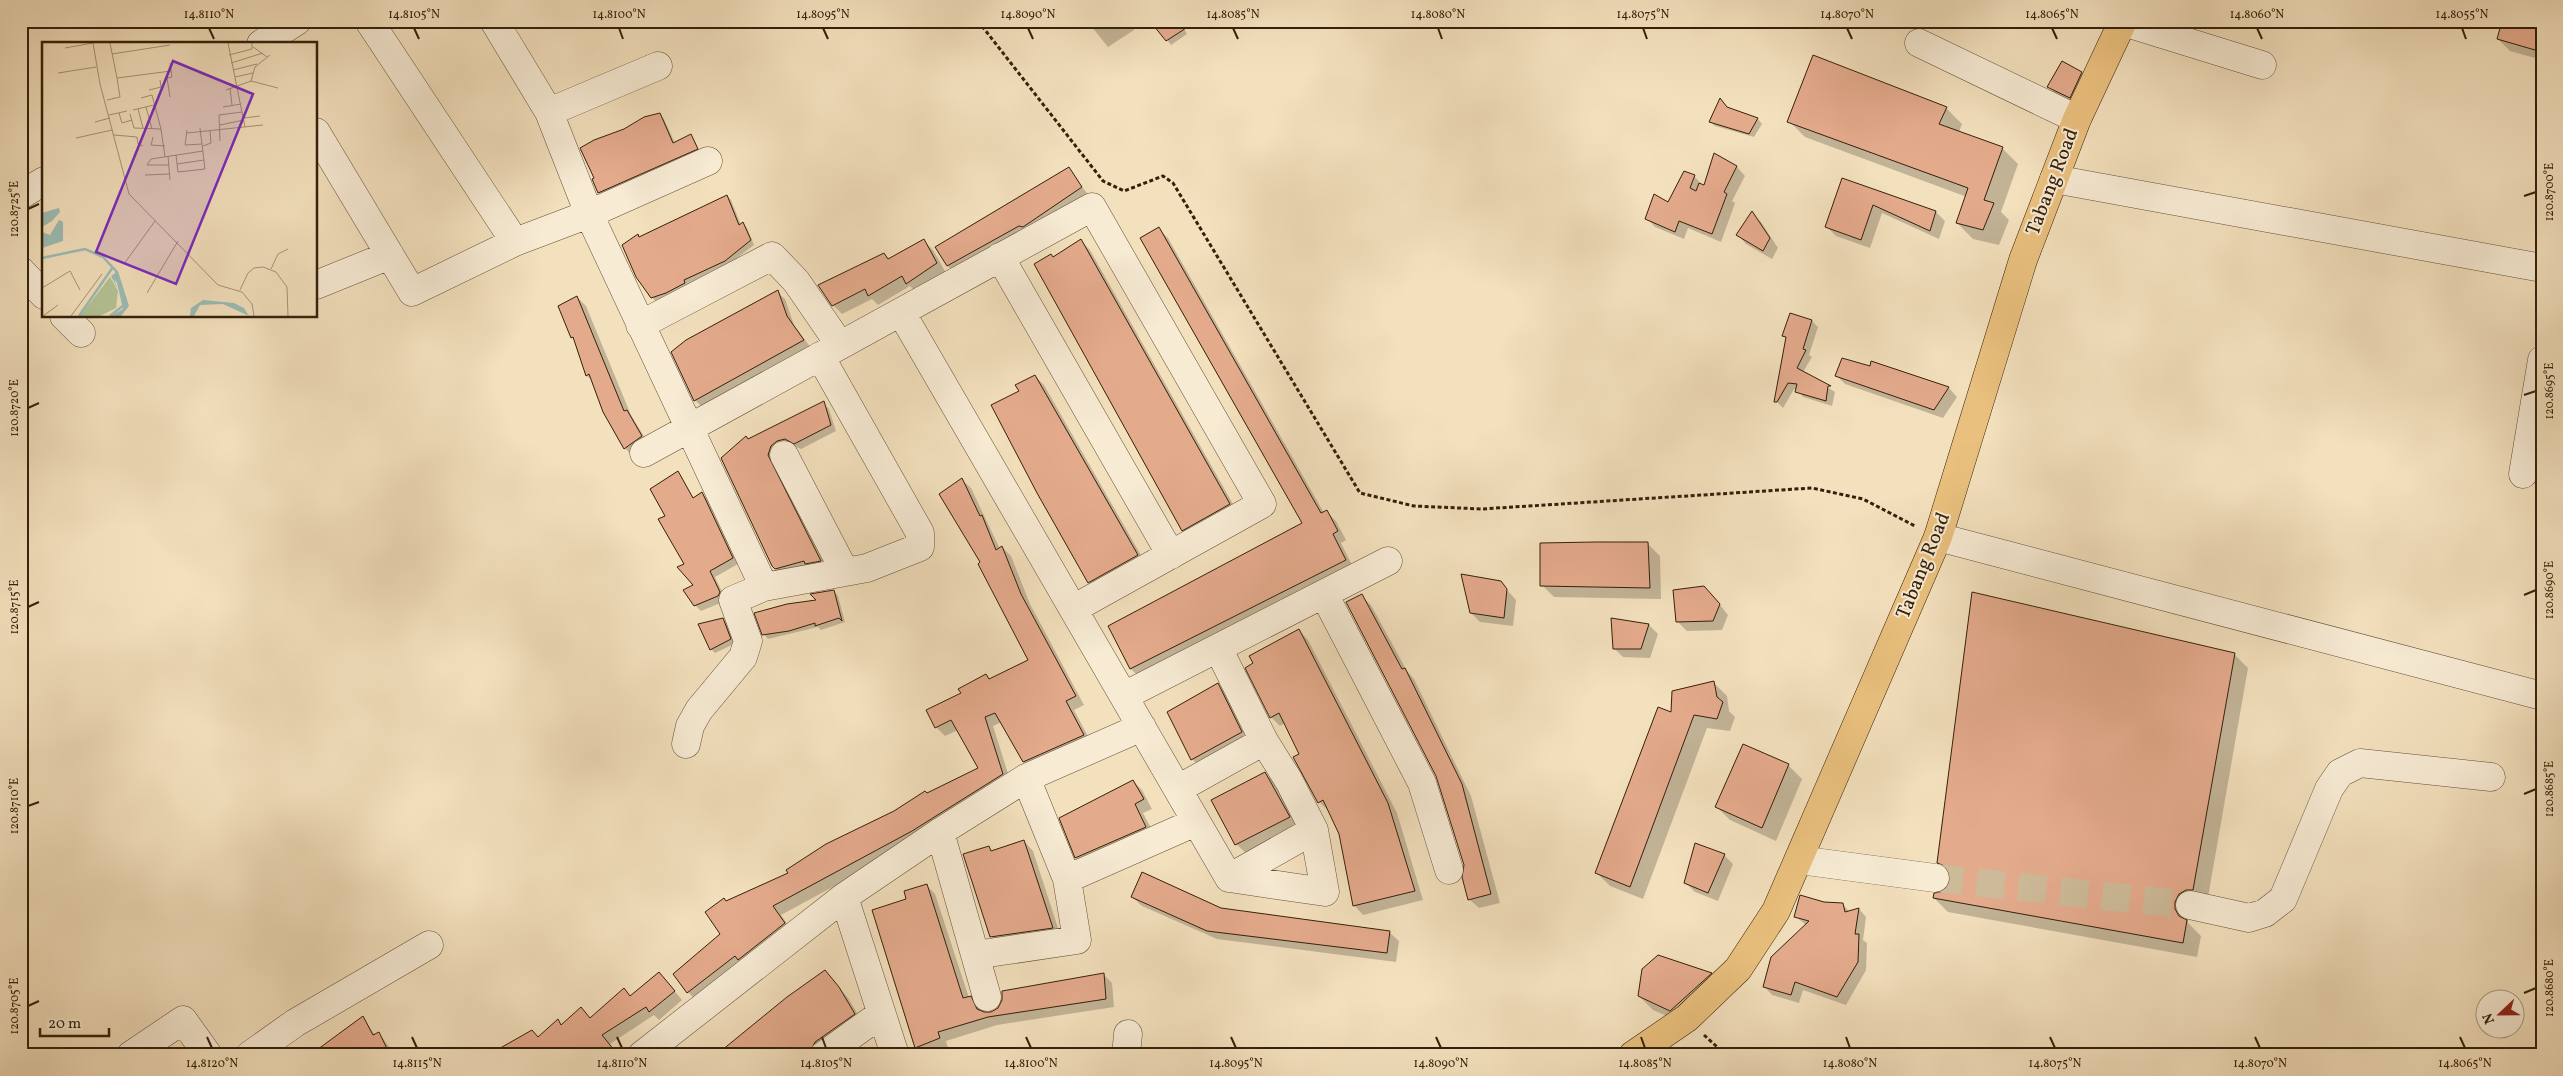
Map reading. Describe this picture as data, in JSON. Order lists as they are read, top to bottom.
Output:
{
  "streets": {
    "main road": ["Tabang Road"]
  },
  "scale_bar": "20 m",
  "north": "left",
  "coordinates": [
    "14.8110°N",
    "14.8105°N",
    "14.8100°N",
    "14.8095°N",
    "14.8090°N",
    "14.8085°N",
    "14.8080°N",
    "14.8075°N",
    "14.8070°N",
    "14.8065°N",
    "14.8060°N",
    "14.8055°N",
    "120.8700°E",
    "120.8725°E",
    "120.8695°E",
    "120.8720°E",
    "120.8690°E",
    "120.8715°E",
    "120.8685°E",
    "120.8710°E",
    "120.8680°E",
    "120.8705°E",
    "14.8120°N",
    "14.8115°N"
  ]
}
